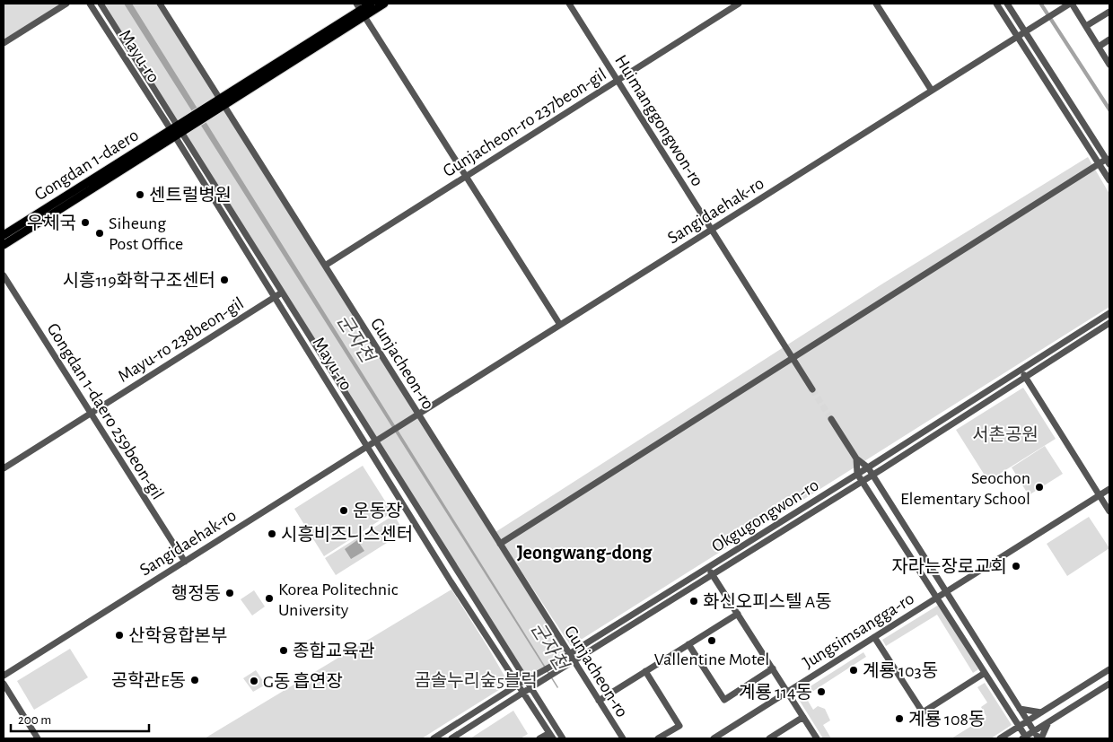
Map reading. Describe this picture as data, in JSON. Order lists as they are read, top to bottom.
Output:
{
  "streets": {
    "main road": ["Gongdan 1-daero"],
    "street": [
      "Mayu-ro",
      "Huimanggongwon-ro",
      "Gunjacheon-ro 237beon-gil",
      "Sangidaehak-ro",
      "Mayu-ro 238beon-gil",
      "Gunjacheon-ro",
      "Gongdan 1-daero 259beon-gil",
      "Okgugongwon-ro",
      "Jungsimsangga-ro"
    ]
  },
  "crossings": [
    ["Mayu-ro", "Gongdan 1-daero"],
    ["Mayu-ro", "Sangidaehak-ro"],
    ["Mayu-ro", "Mayu-ro 238beon-gil"],
    ["Mayu-ro", "Okgugongwon-ro"],
    ["Huimanggongwon-ro", "Gunjacheon-ro 237beon-gil"],
    ["Huimanggongwon-ro", "Sangidaehak-ro"],
    ["Gunjacheon-ro 237beon-gil", "Gunjacheon-ro"],
    ["Gongdan 1-daero", "Gunjacheon-ro"],
    ["Sangidaehak-ro", "Gunjacheon-ro"],
    ["Sangidaehak-ro", "Gongdan 1-daero 259beon-gil"],
    ["Mayu-ro 238beon-gil", "Gongdan 1-daero 259beon-gil"],
    ["Gunjacheon-ro", "Okgugongwon-ro"]
  ],
  "districts": ["Jeongwang-dong"],
  "water": ["군자천"],
  "parks": ["서촌공원", "곰솔누리숲5블럭"],
  "places": [
    "센트럴병원",
    "우체국",
    "Siheung Post Office",
    "시흥119화학구조센터",
    "Seochon Elementary School",
    "운동장",
    "시흥비즈니스센터",
    "자라는장로교회",
    "행정동",
    "Korea Politechnic University",
    "화신오피스텔 A동",
    "산학융합본부",
    "Vallentine Motel",
    "종합교육관",
    "계룡 103동",
    "공학관E동",
    "G동 흡연장",
    "계룡 114동",
    "계룡 108동"
  ],
  "scale_bar": "200 m"
}
